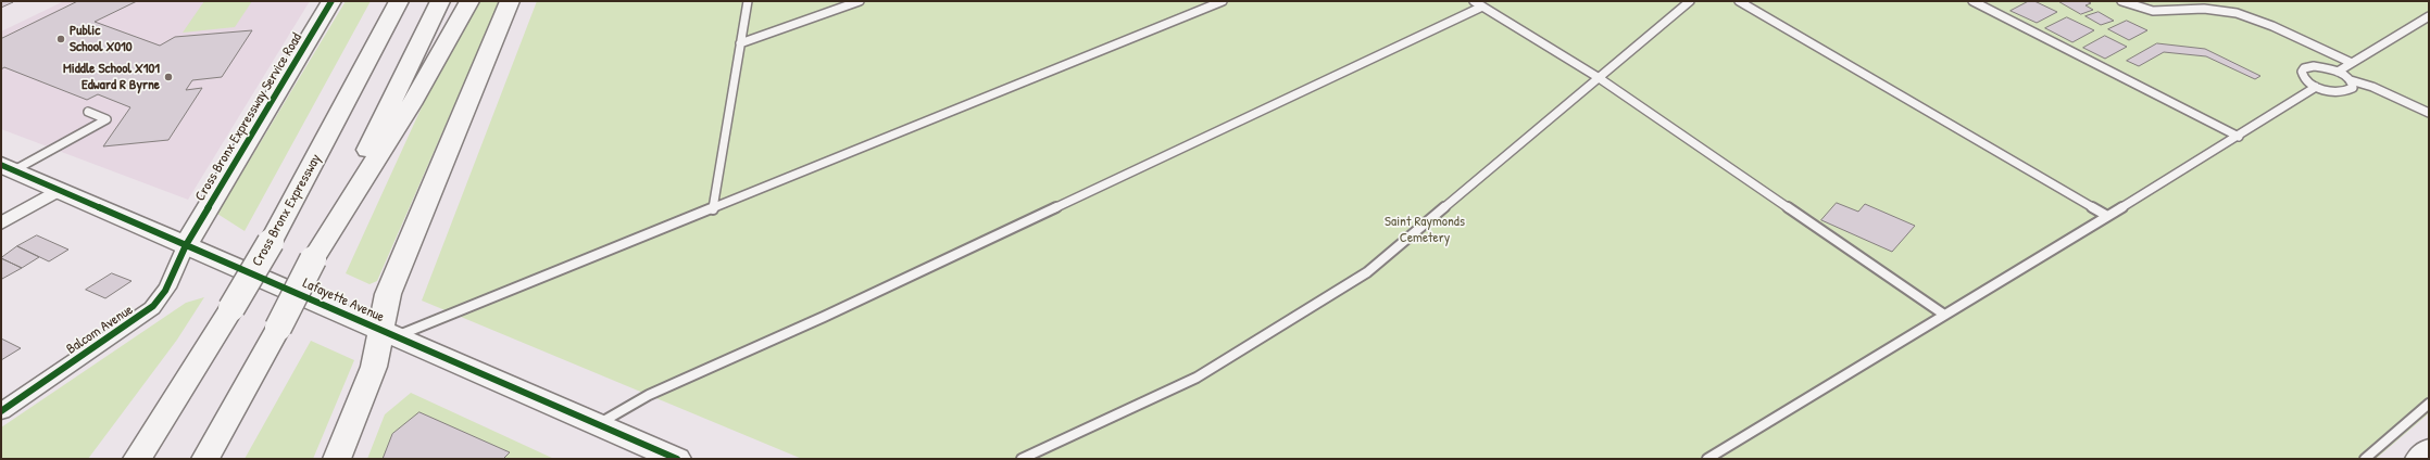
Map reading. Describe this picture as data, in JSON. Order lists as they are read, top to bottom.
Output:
{
  "streets": {
    "main road": ["Cross Bronx Expressway Service Road", "Cross Bronx Expressway", "Lafayette Avenue"],
    "street": ["Balcom Avenue"]
  },
  "crossings": [
    ["Cross Bronx Expressway Service Road", "Lafayette Avenue"],
    ["Cross Bronx Expressway Service Road", "Balcom Avenue"],
    ["Lafayette Avenue", "Balcom Avenue"]
  ],
  "parks": ["Saint Raymonds Cemetery"],
  "places": ["Public School X010", "Middle School X101 Edward R Byrne"]
}
